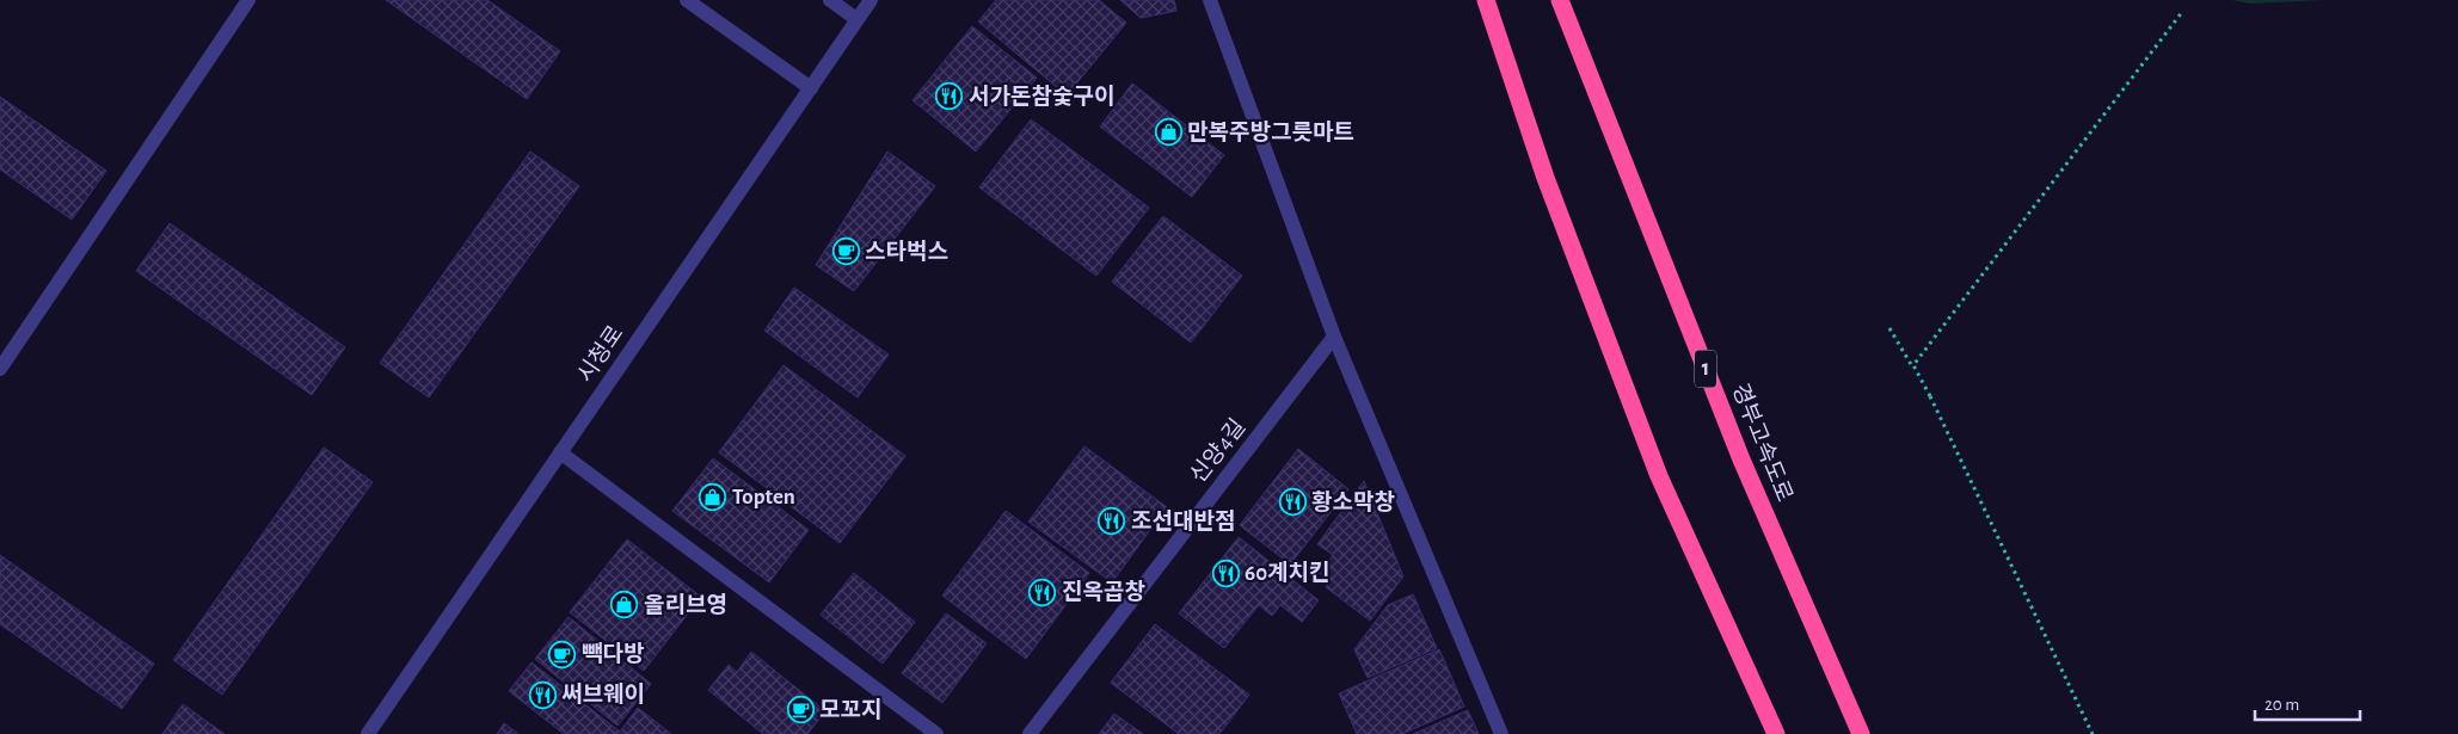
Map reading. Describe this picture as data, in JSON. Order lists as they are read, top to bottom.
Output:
{
  "streets": {
    "highway": ["1", "경부고속도로"],
    "street": ["시청로", "신양4길"]
  },
  "places": {
    "restaurant": [
      "서가돈참숯구이",
      "황소막창",
      "조선대반점",
      "60계치킨",
      "진옥곱창",
      "써브웨이"
    ],
    "shop": ["만복주방그릇마트", "Topten", "올리브영"],
    "cafe": ["스타벅스", "빽다방", "모꼬지"]
  },
  "scale_bar": "20 m"
}
